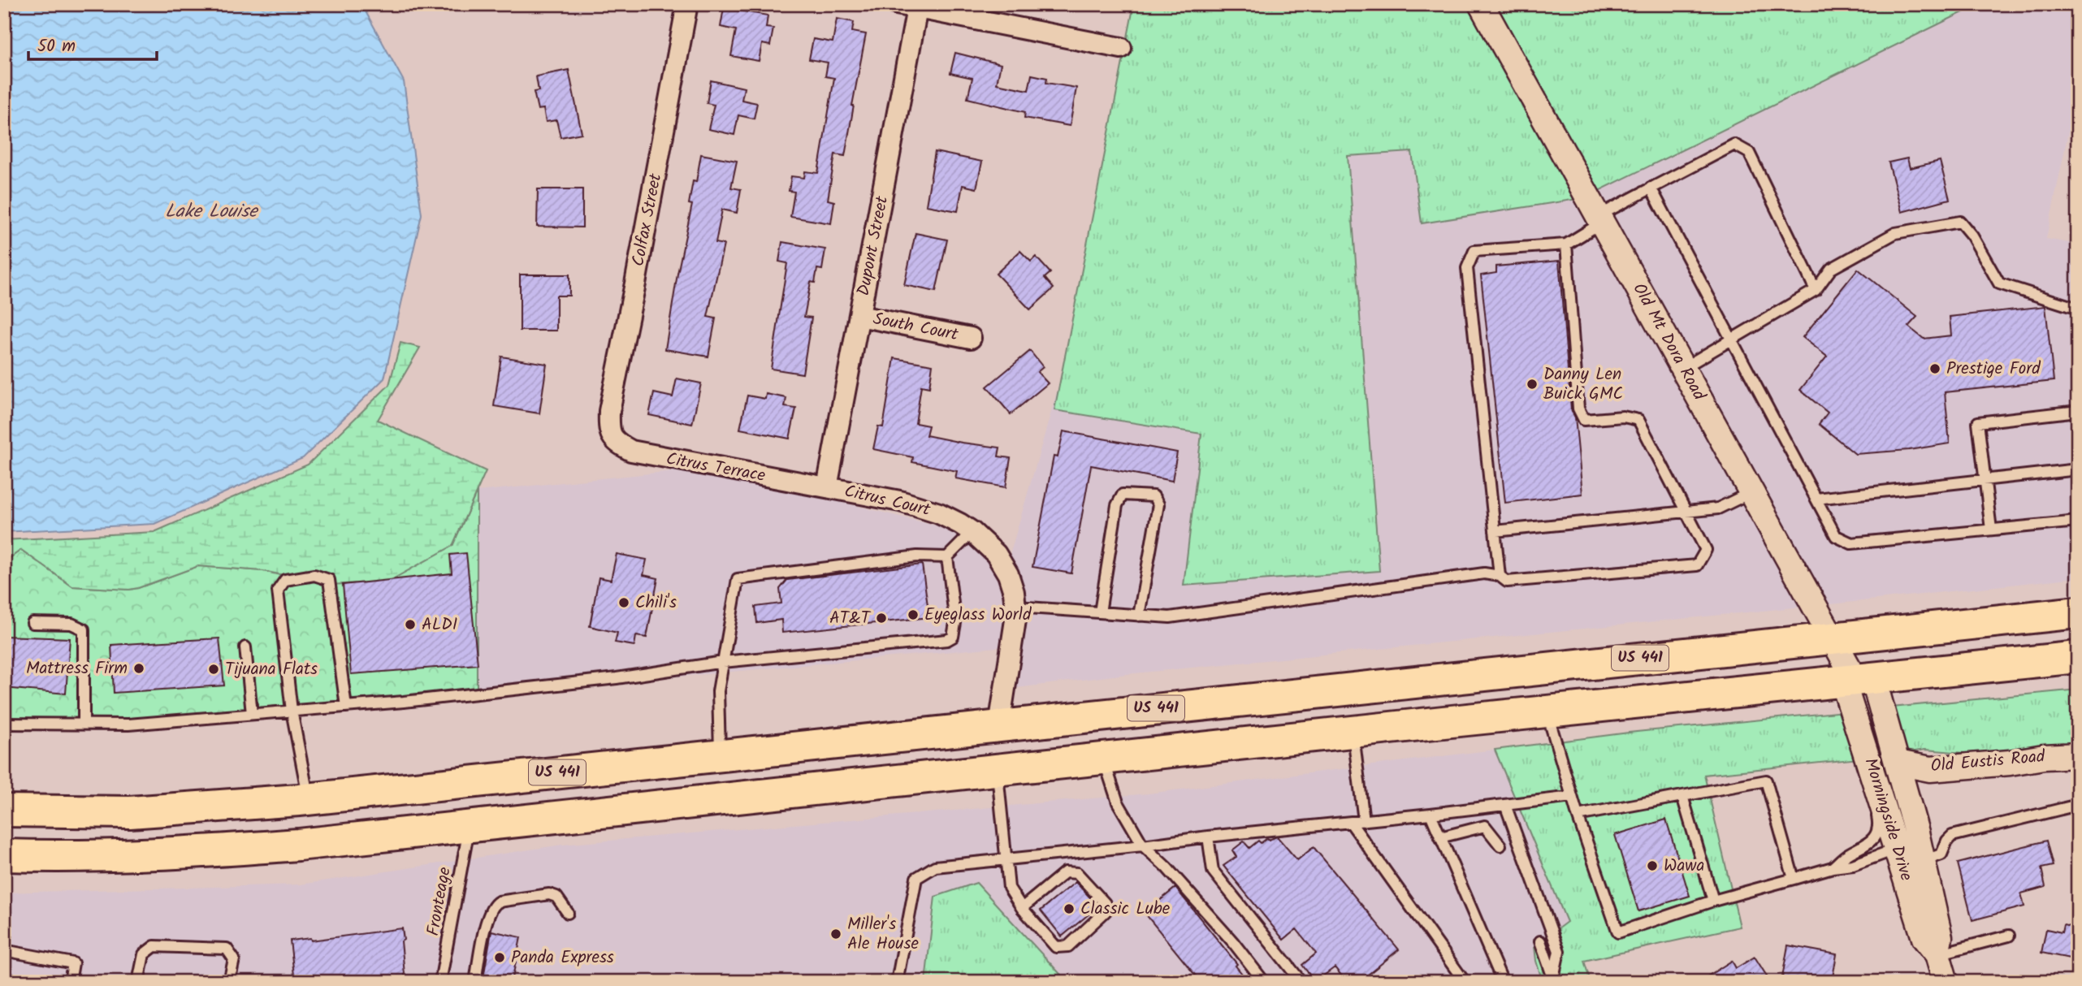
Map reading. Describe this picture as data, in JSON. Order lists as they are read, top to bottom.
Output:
{
  "streets": {
    "main road": ["US 441"],
    "street": [
      "Colfax Street",
      "Dupont Street",
      "South Court",
      "Old Mt Dora Road",
      "Citrus Terrace",
      "Citrus Court",
      "Old Eustis Road",
      "Morningside Drive"
    ],
    "lane": ["Fronteage"]
  },
  "crossings": [
    ["Colfax Street", "Citrus Terrace"],
    ["Dupont Street", "South Court"],
    ["Dupont Street", "Citrus Terrace"],
    ["Dupont Street", "Citrus Court"],
    ["Old Mt Dora Road", "US 441"],
    ["Old Mt Dora Road", "Morningside Drive"],
    ["Citrus Terrace", "Citrus Court"],
    ["Citrus Court", "US 441"],
    ["Old Eustis Road", "Morningside Drive"]
  ],
  "water": ["Lake Louise"],
  "places": [
    "Prestige Ford",
    "Danny Len Buick GMC",
    "Chili's",
    "Eyeglass World",
    "AT&T",
    "ALDI",
    "Mattress Firm",
    "Tijuana Flats",
    "Wawa",
    "Classic Lube",
    "Miller's Ale House",
    "Panda Express"
  ],
  "scale_bar": "50 m"
}
